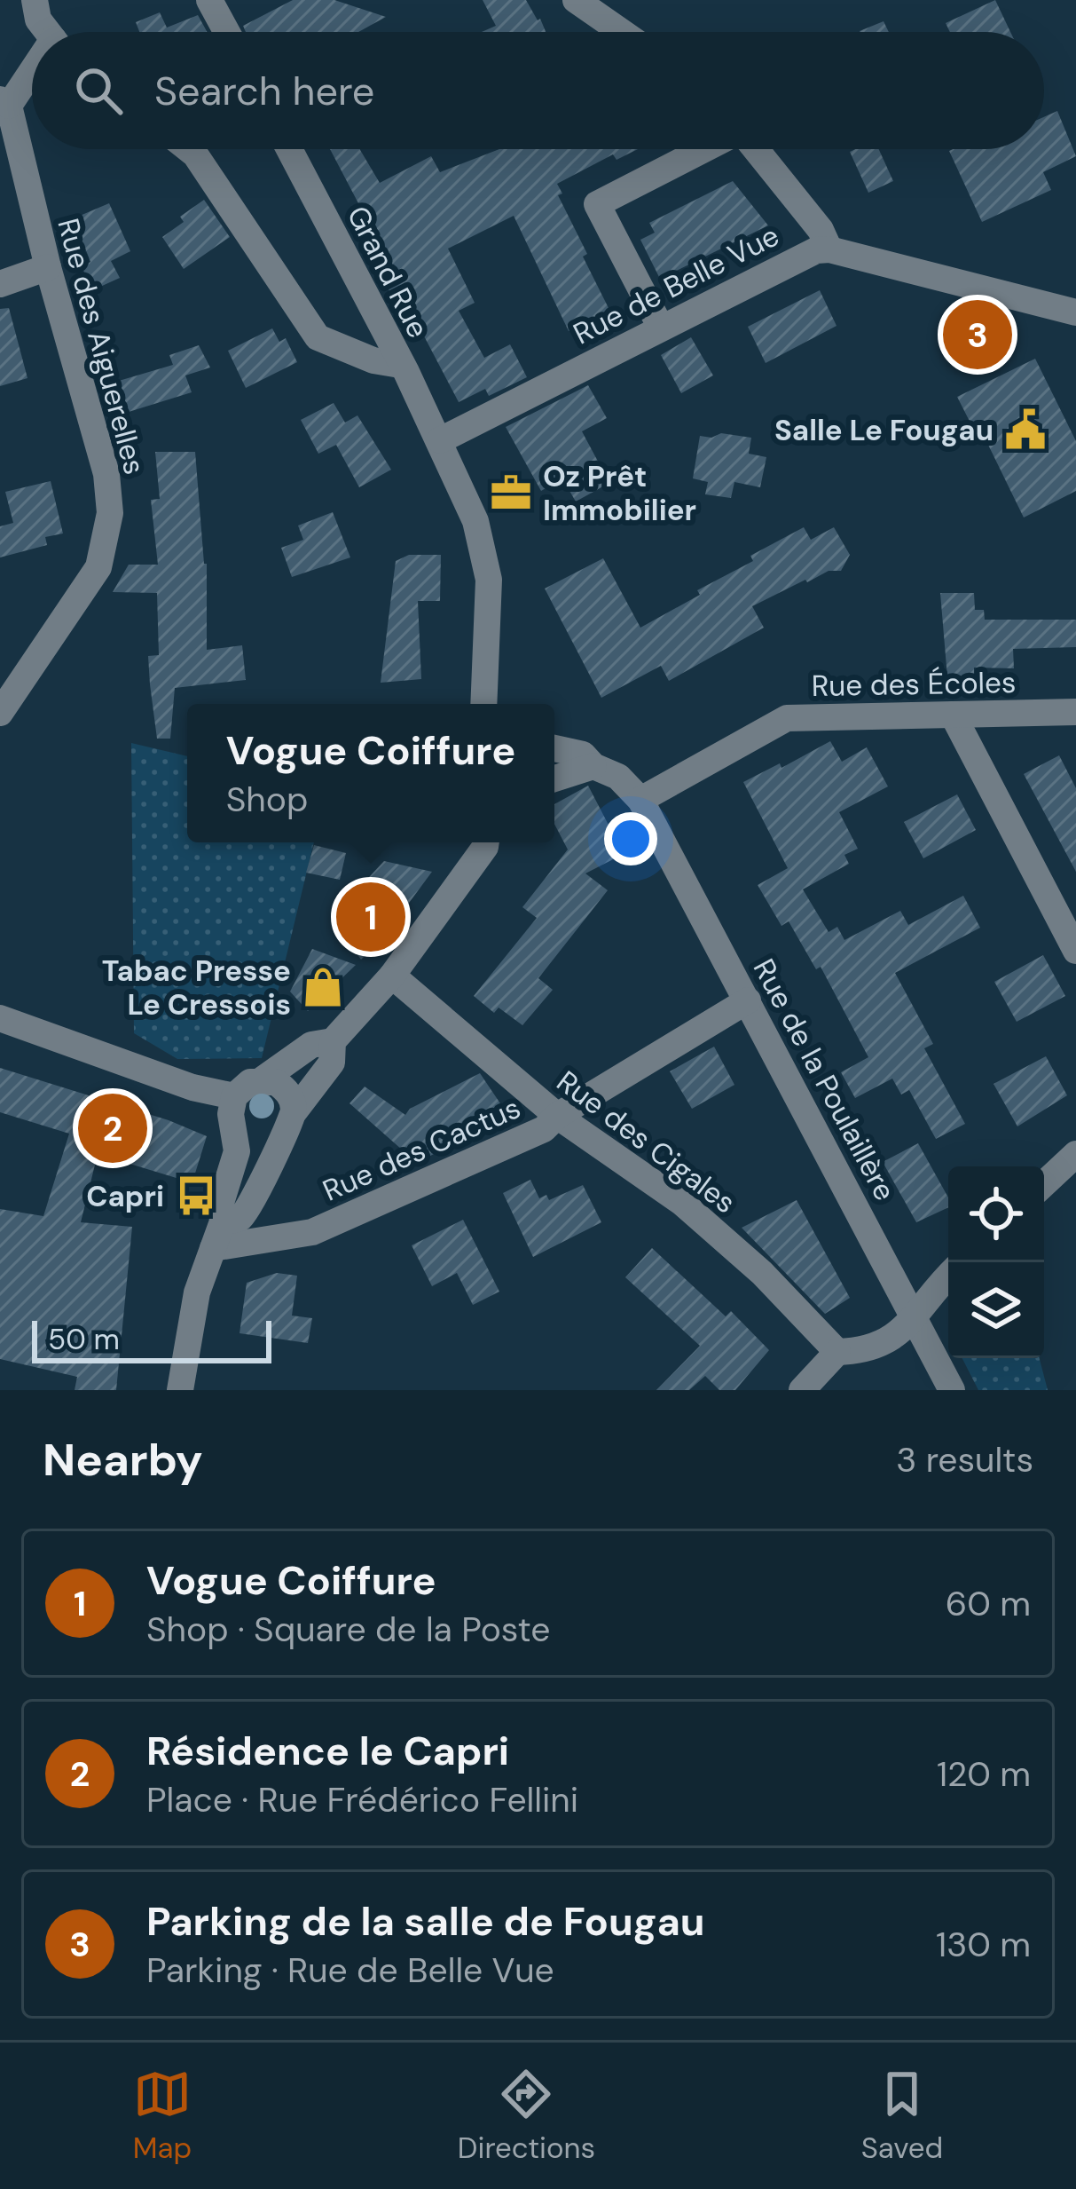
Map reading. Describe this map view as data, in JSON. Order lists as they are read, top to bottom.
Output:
{
  "streets": {
    "street": [
      "Grand Rue",
      "Rue de Belle Vue",
      "Rue des Aiguerelles",
      "Rue des Écoles",
      "Rue de la Poulaillère",
      "Rue des Cigales",
      "Rue des Cactus"
    ]
  },
  "crossings": [
    ["Grand Rue", "Rue de Belle Vue"],
    ["Rue des Écoles", "Rue de la Poulaillère"],
    ["Rue de la Poulaillère", "Rue des Cactus"],
    ["Rue des Cigales", "Rue des Cactus"]
  ],
  "places": {
    "public building": ["Salle Le Fougau"],
    "office": ["Oz Prêt Immobilier"],
    "shop": ["Tabac Presse Le Cressois"],
    "bus stop": ["Capri"]
  },
  "scale_bar": "50 m",
  "page": {
    "search": "Search here",
    "pins": ["3", "1", "2"],
    "popup": ["Vogue Coiffure", "Shop"],
    "scale": "50 m",
    "heading": ["Nearby", "3 results"],
    "list": [
      {
        "mark": "1",
        "name": "Vogue Coiffure",
        "note": "Shop · Square de la Poste",
        "value": "60 m"
      },
      {
        "mark": "2",
        "name": "Résidence le Capri",
        "note": "Place · Rue Frédérico Fellini",
        "value": "120 m"
      },
      {
        "mark": "3",
        "name": "Parking de la salle de Fougau",
        "note": "Parking · Rue de Belle Vue",
        "value": "130 m"
      }
    ],
    "nav": ["Map", "Directions", "Saved"]
  }
}
